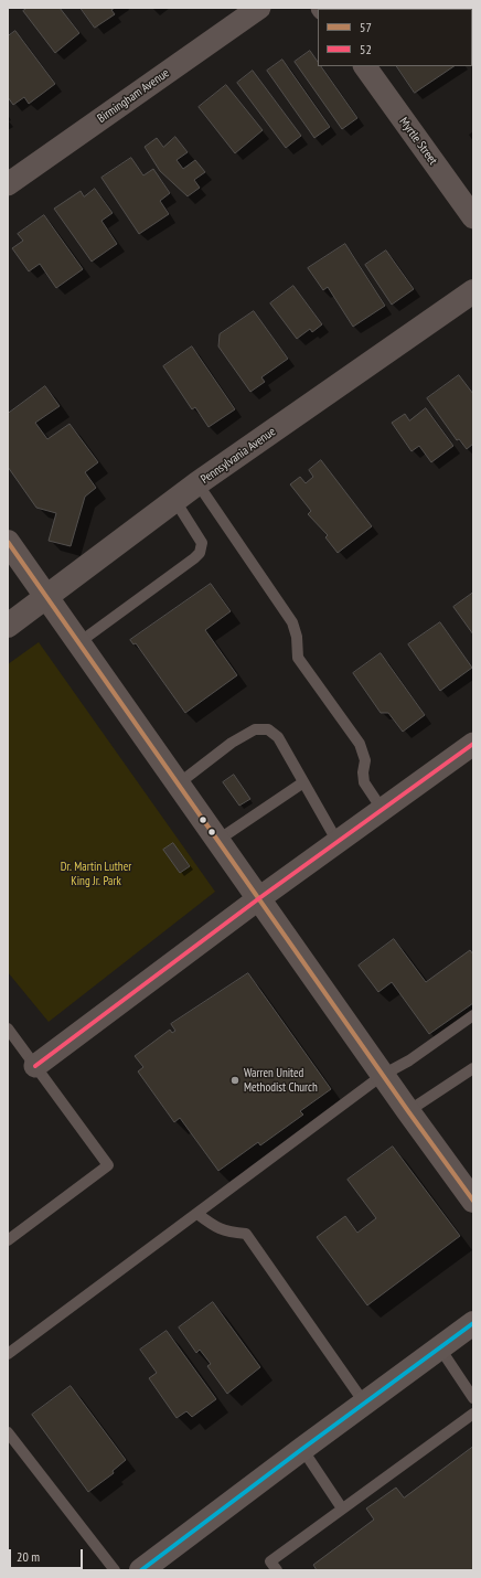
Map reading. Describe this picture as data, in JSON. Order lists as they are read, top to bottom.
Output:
{
  "streets": {
    "street": ["Birmingham Avenue", "Myrtle Street", "Pennsylvania Avenue"]
  },
  "parks": ["Dr. Martin Luther King Jr. Park"],
  "places": ["Warren United Methodist Church"],
  "lines": ["transit line 57", "transit line 52"],
  "legend": ["57", "52"],
  "scale_bar": "20 m"
}
